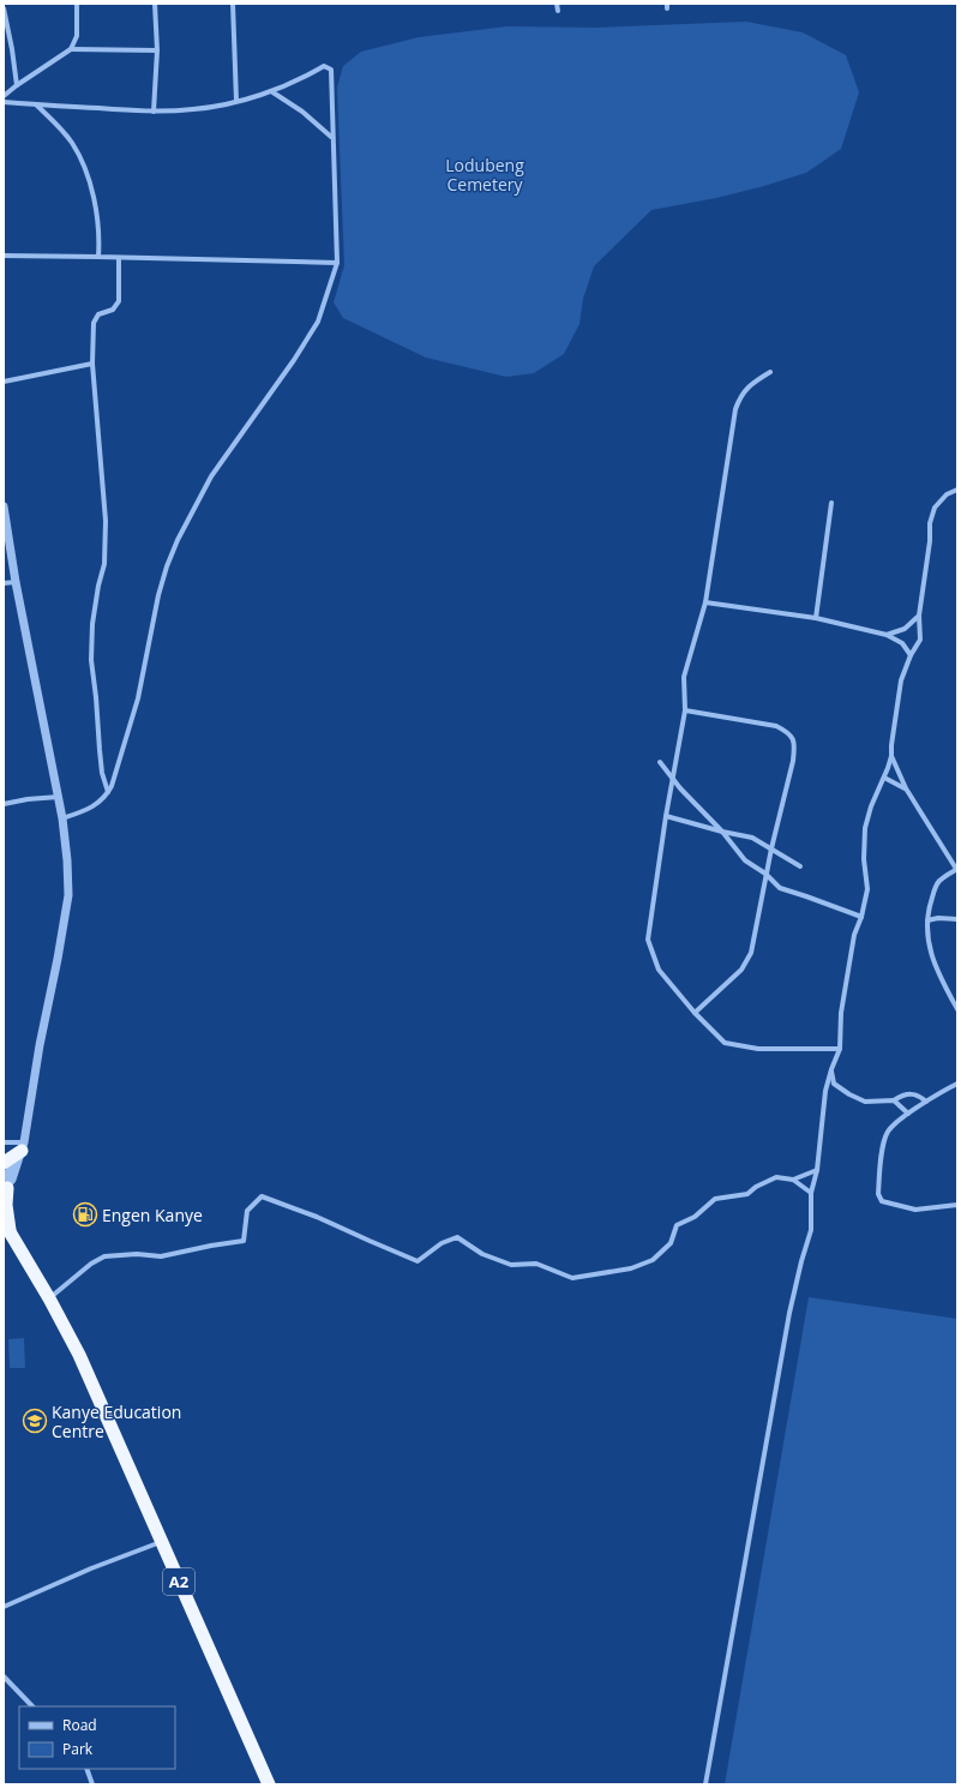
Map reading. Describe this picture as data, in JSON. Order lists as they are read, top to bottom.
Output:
{
  "streets": {
    "highway": ["A2"]
  },
  "parks": ["Lodubeng Cemetery"],
  "places": {
    "fuel station": ["Engen Kanye"],
    "school or university": ["Kanye Education Centre"]
  },
  "legend": ["Road", "Park"]
}
